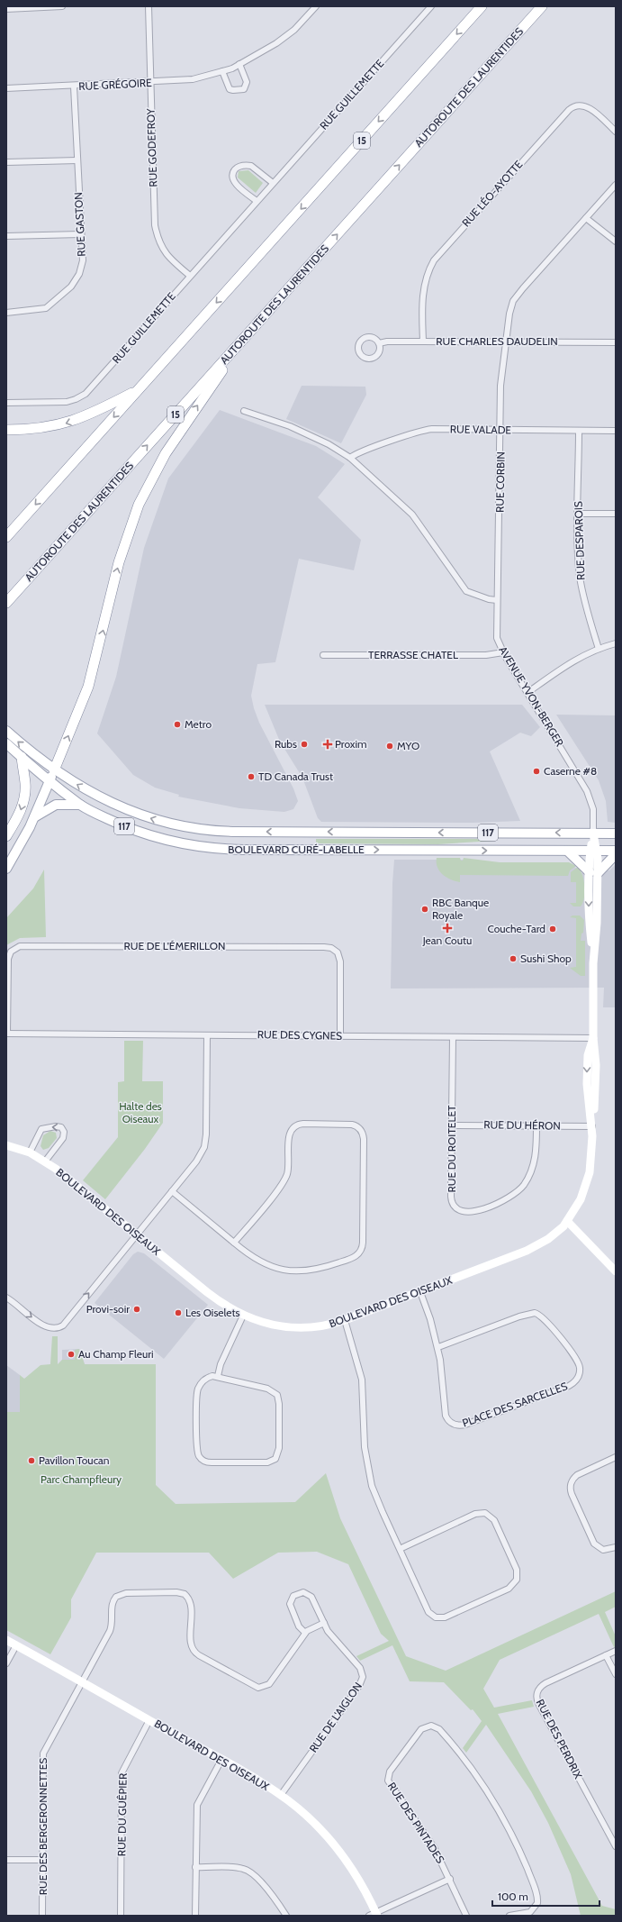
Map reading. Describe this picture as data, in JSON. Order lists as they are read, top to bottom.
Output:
{
  "streets": {
    "highway": ["AUTOROUTE DES LAURENTIDES", "15"],
    "main road": ["117", "BOULEVARD CURÉ-LABELLE"],
    "street": [
      "RUE GRÉGOIRE",
      "RUE GUILLEMETTE",
      "RUE GODEFROY",
      "RUE LÉO-AYOTTE",
      "RUE GASTON",
      "RUE CHARLES DAUDELIN",
      "RUE VALADE",
      "RUE CORBIN",
      "RUE DESPAROIS",
      "TERRASSE CHATEL",
      "AVENUE YVON-BERGER",
      "RUE DE L'ÉMERILLON",
      "RUE DES CYGNES",
      "RUE DU HÉRON",
      "RUE DU ROITELET",
      "BOULEVARD DES OISEAUX",
      "PLACE DES SARCELLES",
      "RUE DE L'AIGLON",
      "RUE DES PERDRIX",
      "RUE DU GUÊPIER",
      "RUE DES PINTADES",
      "RUE DES BERGERONNETTES"
    ]
  },
  "crossings": [
    ["RUE GRÉGOIRE", "RUE GODEFROY"],
    ["RUE GRÉGOIRE", "RUE GASTON"],
    ["RUE GUILLEMETTE", "RUE GODEFROY"],
    ["RUE LÉO-AYOTTE", "RUE CHARLES DAUDELIN"],
    ["RUE CHARLES DAUDELIN", "RUE CORBIN"],
    ["RUE VALADE", "RUE CORBIN"],
    ["RUE VALADE", "RUE DESPAROIS"],
    ["RUE CORBIN", "AVENUE YVON-BERGER"],
    ["TERRASSE CHATEL", "AVENUE YVON-BERGER"],
    ["AVENUE YVON-BERGER", "BOULEVARD CURÉ-LABELLE"],
    ["AVENUE YVON-BERGER", "BOULEVARD DES OISEAUX"],
    ["BOULEVARD CURÉ-LABELLE", "BOULEVARD DES OISEAUX"],
    ["RUE DE L'ÉMERILLON", "RUE DES CYGNES"],
    ["RUE DES CYGNES", "RUE DU ROITELET"],
    ["RUE DES CYGNES", "BOULEVARD DES OISEAUX"],
    ["RUE DU HÉRON", "RUE DU ROITELET"],
    ["RUE DU HÉRON", "BOULEVARD DES OISEAUX"],
    ["BOULEVARD DES OISEAUX", "PLACE DES SARCELLES"],
    ["BOULEVARD DES OISEAUX", "RUE DE L'AIGLON"],
    ["BOULEVARD DES OISEAUX", "RUE DU GUÊPIER"],
    ["BOULEVARD DES OISEAUX", "RUE DES BERGERONNETTES"]
  ],
  "parks": ["Halte des Oiseaux", "Parc Champfleury"],
  "places": {
    "other": [
      "Metro",
      "Rubs",
      "MYO",
      "Caserne #8",
      "TD Canada Trust",
      "RBC Banque Royale",
      "Couche-Tard",
      "Sushi Shop",
      "Provi-soir",
      "Les Oiselets",
      "Au Champ Fleuri",
      "Pavillon Toucan"
    ],
    "health": ["Proxim", "Jean Coutu"]
  },
  "scale_bar": "100 m"
}
